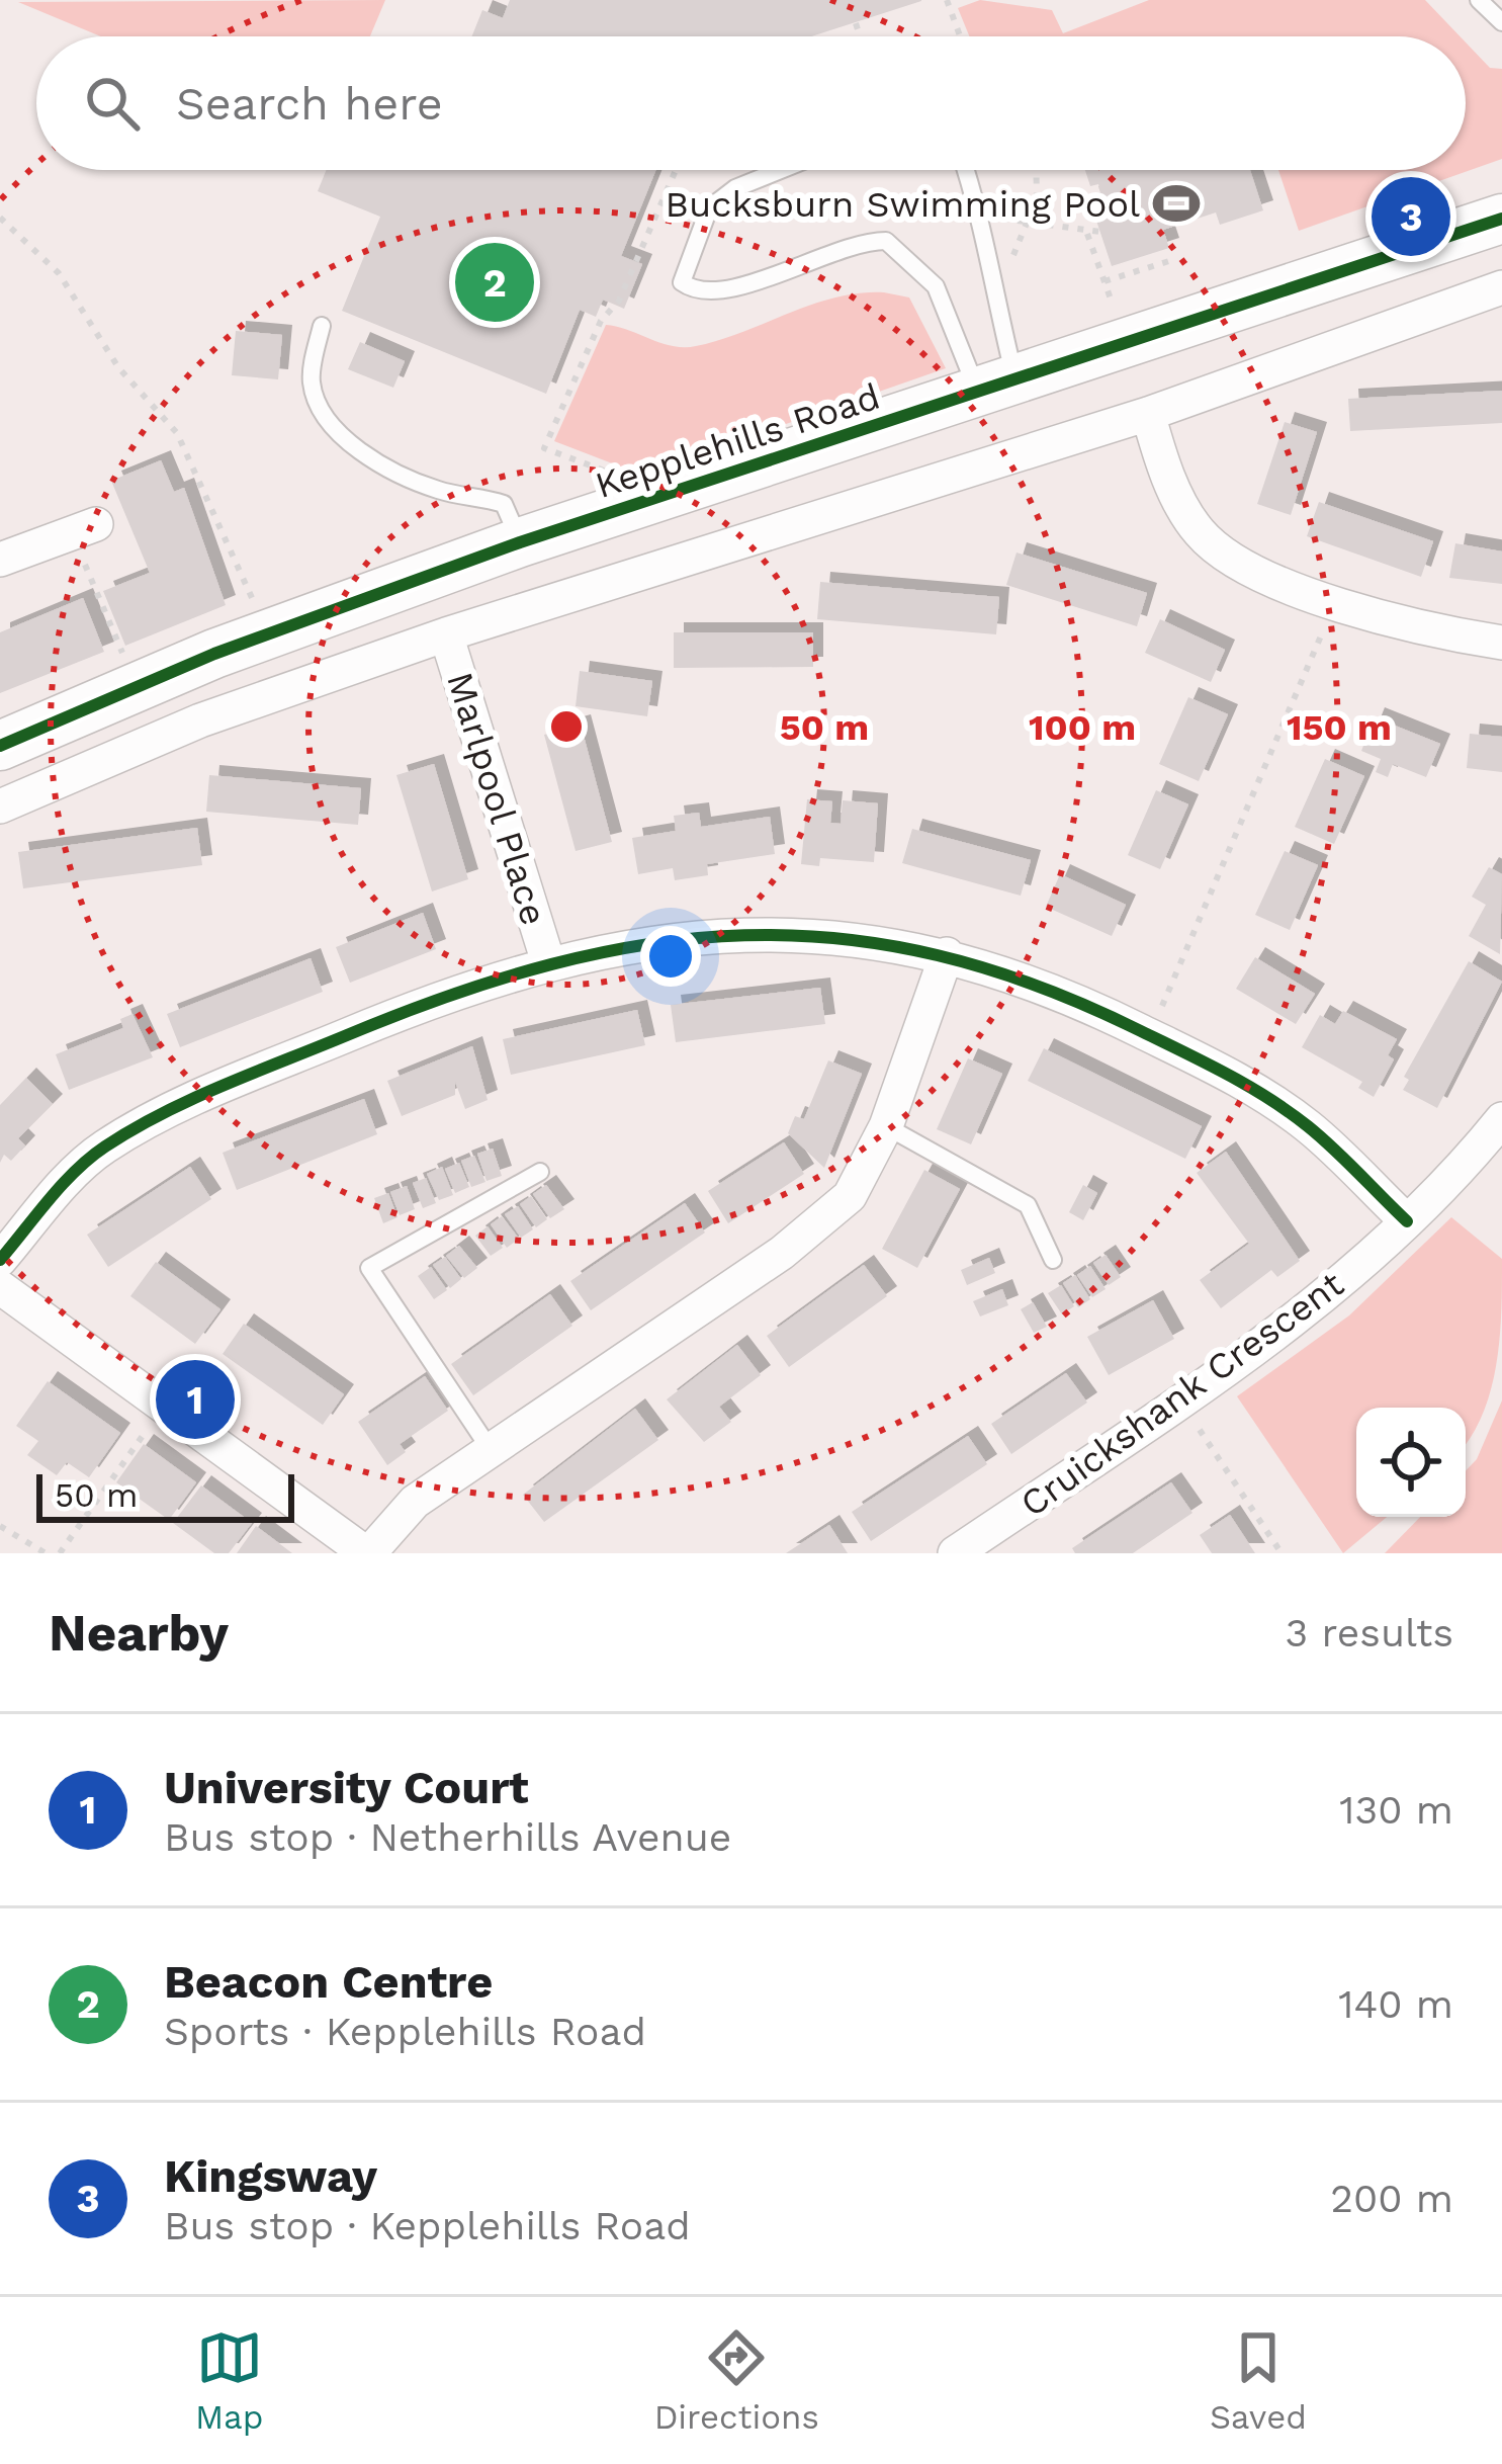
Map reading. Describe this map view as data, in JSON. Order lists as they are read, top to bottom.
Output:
{
  "streets": {
    "street": ["Kepplehills Road", "Marlpool Place", "Cruickshank Crescent"]
  },
  "places": {
    "sports": ["Bucksburn Swimming Pool"]
  },
  "scale_bar": "50 m",
  "page": {
    "search": "Search here",
    "pins": ["3", "2", "1"],
    "scale": "50 m",
    "heading": ["Nearby", "3 results"],
    "list": [
      {
        "mark": "1",
        "name": "University Court",
        "note": "Bus stop · Netherhills Avenue",
        "value": "130 m"
      },
      {
        "mark": "2",
        "name": "Beacon Centre",
        "note": "Sports · Kepplehills Road",
        "value": "140 m"
      },
      {
        "mark": "3",
        "name": "Kingsway",
        "note": "Bus stop · Kepplehills Road",
        "value": "200 m"
      }
    ],
    "nav": ["Map", "Directions", "Saved"]
  },
  "rings": ["50 m", "100 m", "150 m"]
}
